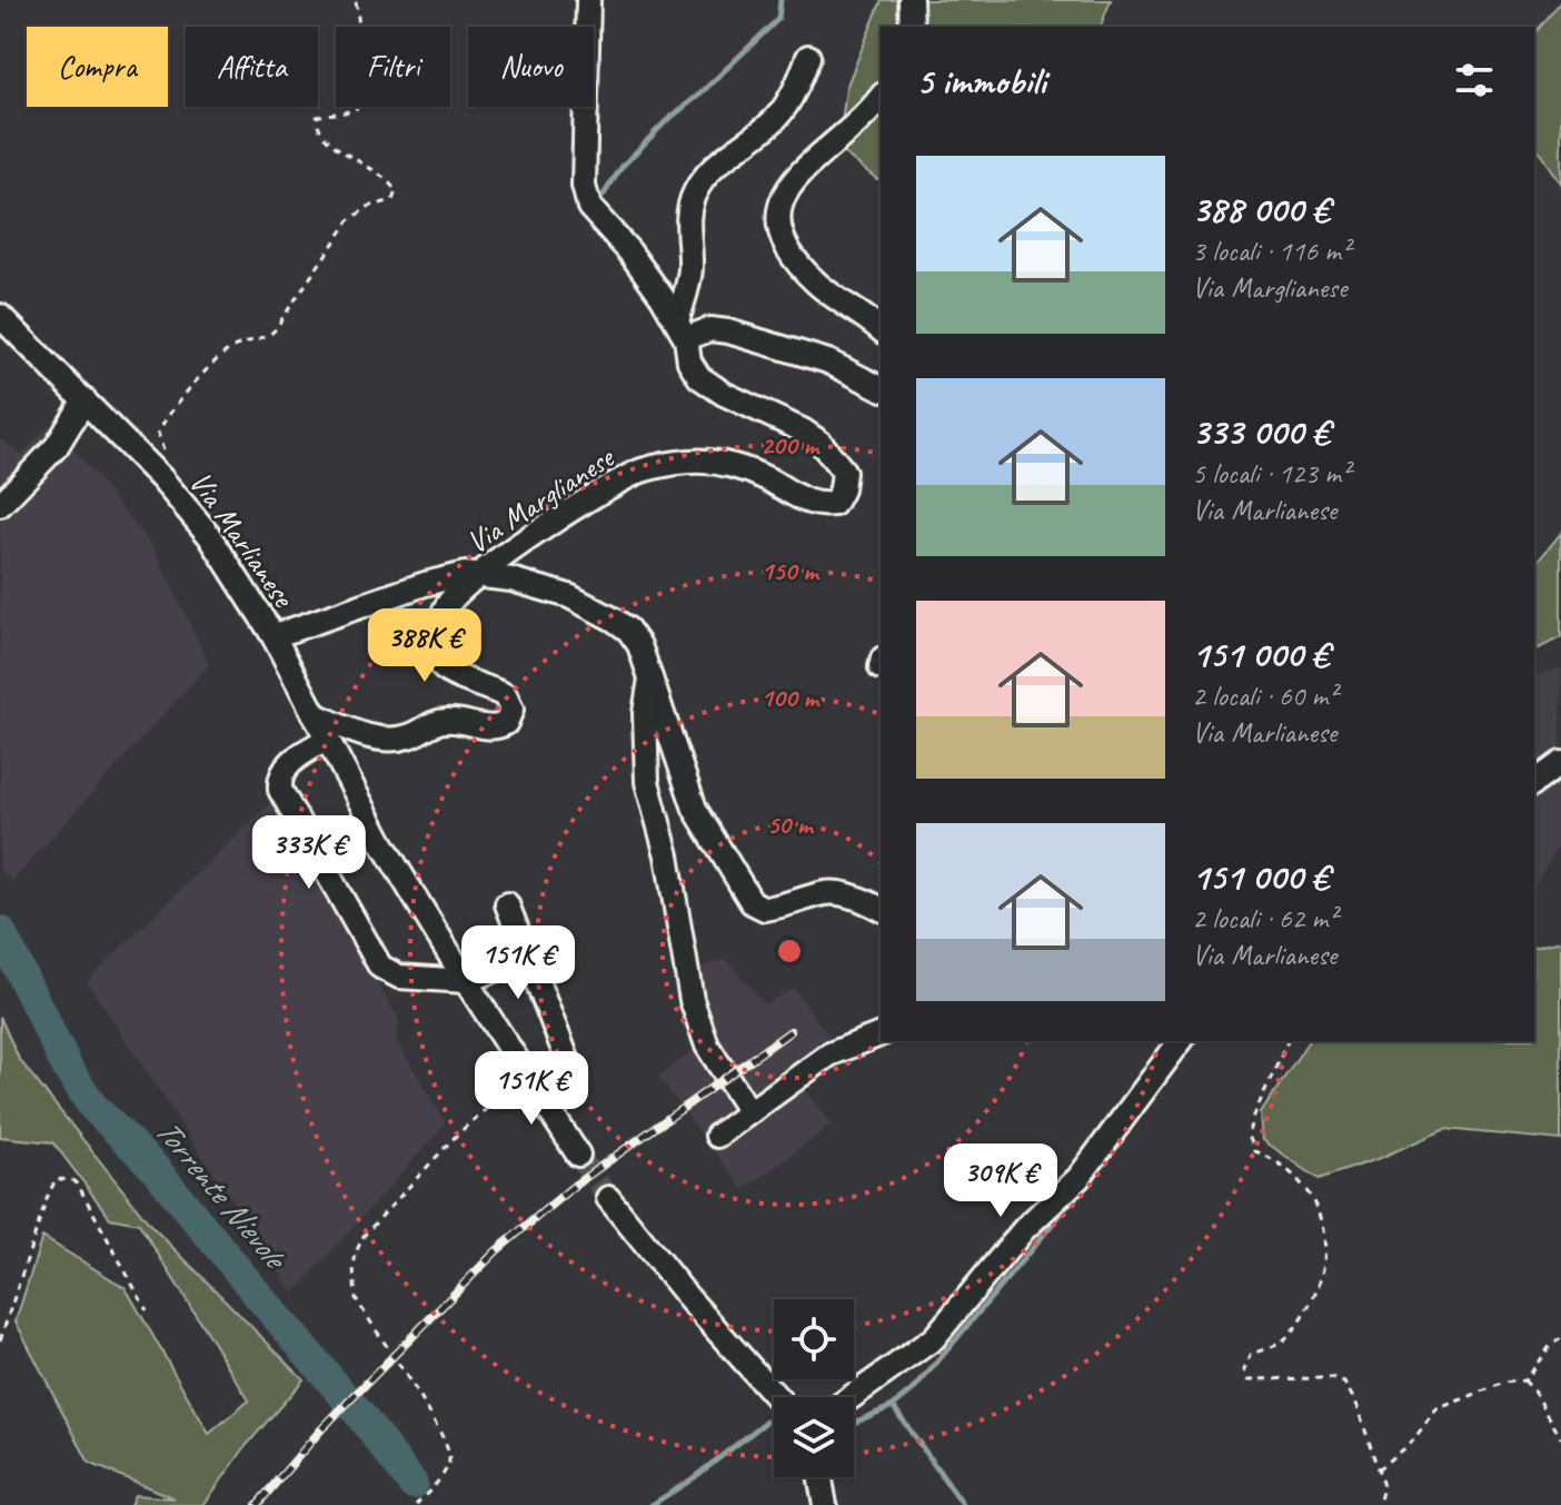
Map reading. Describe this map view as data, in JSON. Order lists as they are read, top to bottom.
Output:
{
  "streets": {
    "street": ["Via Marglianese", "Via Marlianese"]
  },
  "crossings": [
    ["Via Marglianese", "Via Marlianese"]
  ],
  "water": ["Torrente Nievole"],
  "page": {
    "chip": [
      "Compra",
      "Affitta",
      "Filtri",
      "Nuovo"
    ],
    "heading": "5 immobili",
    "list": [
      {
        "name": "388 000 €",
        "note": "3 locali · 116 m² · Via Marglianese"
      },
      {
        "name": "333 000 €",
        "note": "5 locali · 123 m² · Via Marlianese"
      },
      {
        "name": "151 000 €",
        "note": "2 locali · 60 m² · Via Marlianese"
      },
      {
        "name": "151 000 €",
        "note": "2 locali · 62 m² · Via Marlianese"
      }
    ],
    "price": [
      "388K €",
      "333K €",
      "151K €",
      "151K €",
      "309K €"
    ]
  },
  "rings": [
    "200 m",
    "150 m",
    "100 m",
    "50 m"
  ]
}
